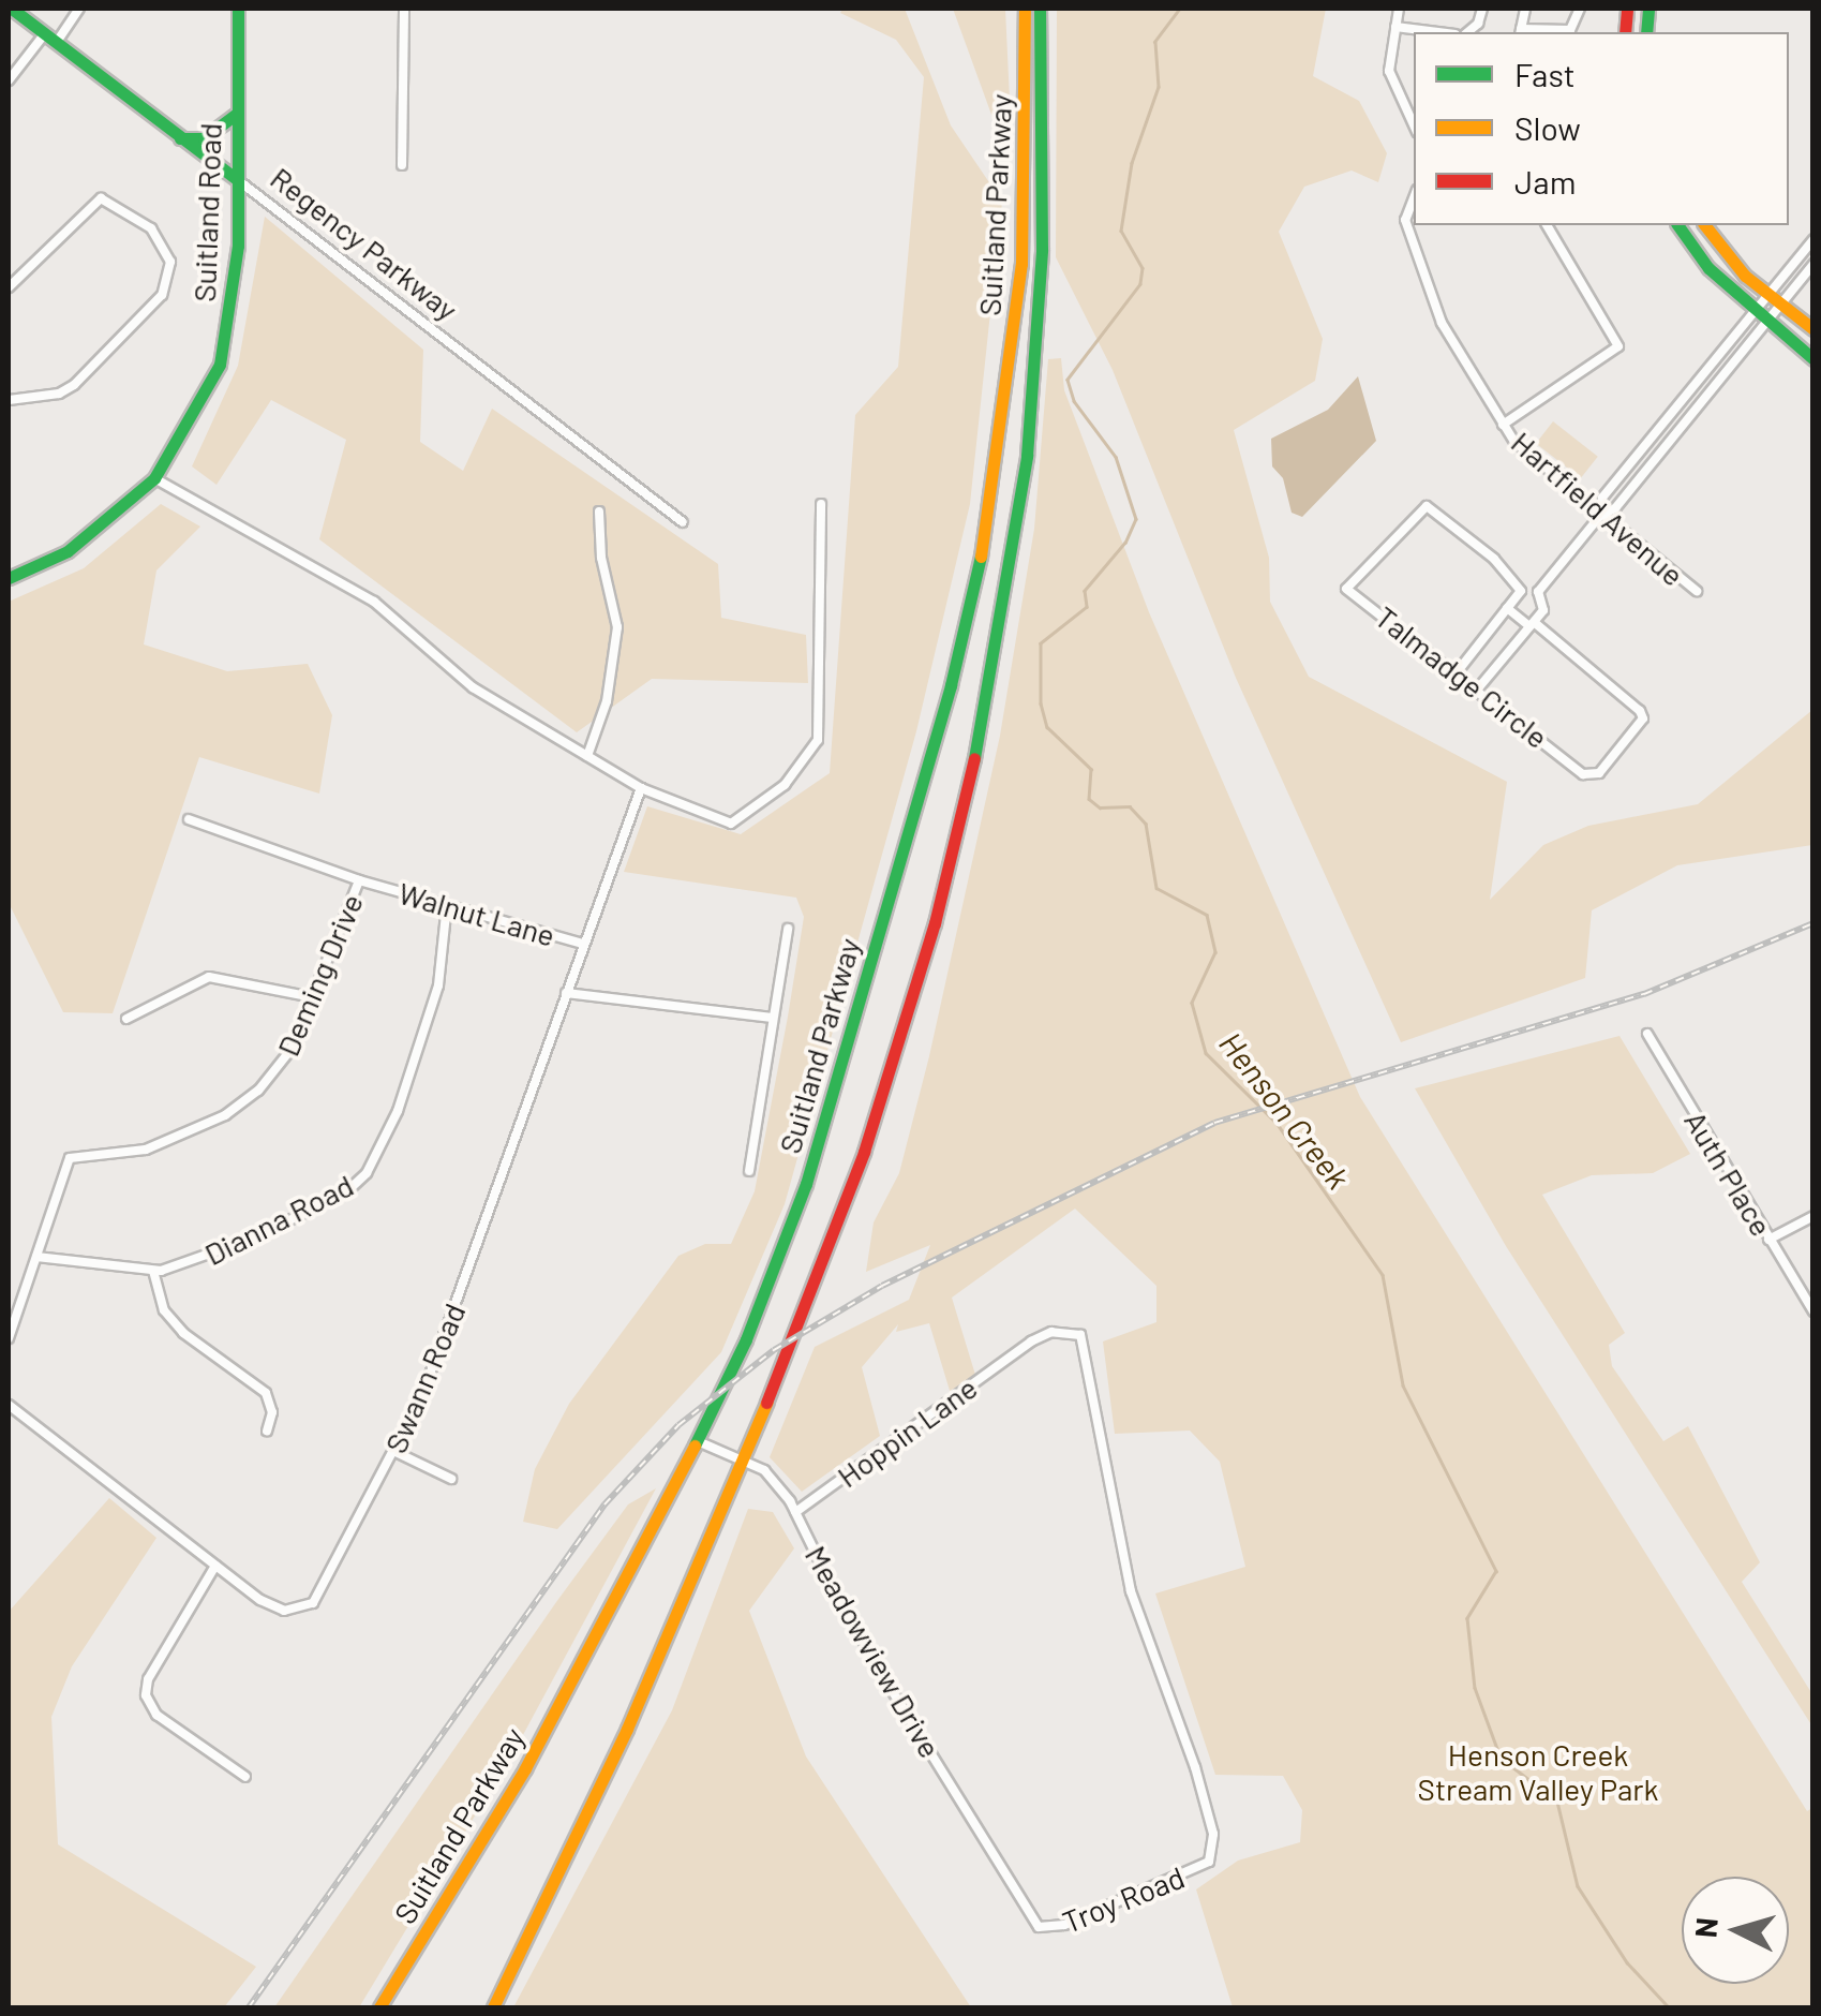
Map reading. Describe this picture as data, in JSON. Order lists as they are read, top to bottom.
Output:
{
  "streets": {
    "main road": ["Suitland Parkway", "Suitland Road", "Regency Parkway"],
    "street": [
      "Hartfield Avenue",
      "Talmadge Circle",
      "Walnut Lane",
      "Deming Drive",
      "Auth Place",
      "Dianna Road",
      "Swann Road",
      "Hoppin Lane",
      "Meadowview Drive",
      "Troy Road"
    ]
  },
  "crossings": [
    ["Suitland Parkway", "Meadowview Drive"],
    ["Suitland Road", "Regency Parkway"],
    ["Walnut Lane", "Deming Drive"],
    ["Walnut Lane", "Dianna Road"],
    ["Walnut Lane", "Swann Road"],
    ["Deming Drive", "Dianna Road"],
    ["Hoppin Lane", "Meadowview Drive"],
    ["Hoppin Lane", "Troy Road"],
    ["Meadowview Drive", "Troy Road"]
  ],
  "water": ["Henson Creek"],
  "parks": ["Henson Creek Stream Valley Park"],
  "legend": ["Fast", "Slow", "Jam"],
  "north": "left"
}
